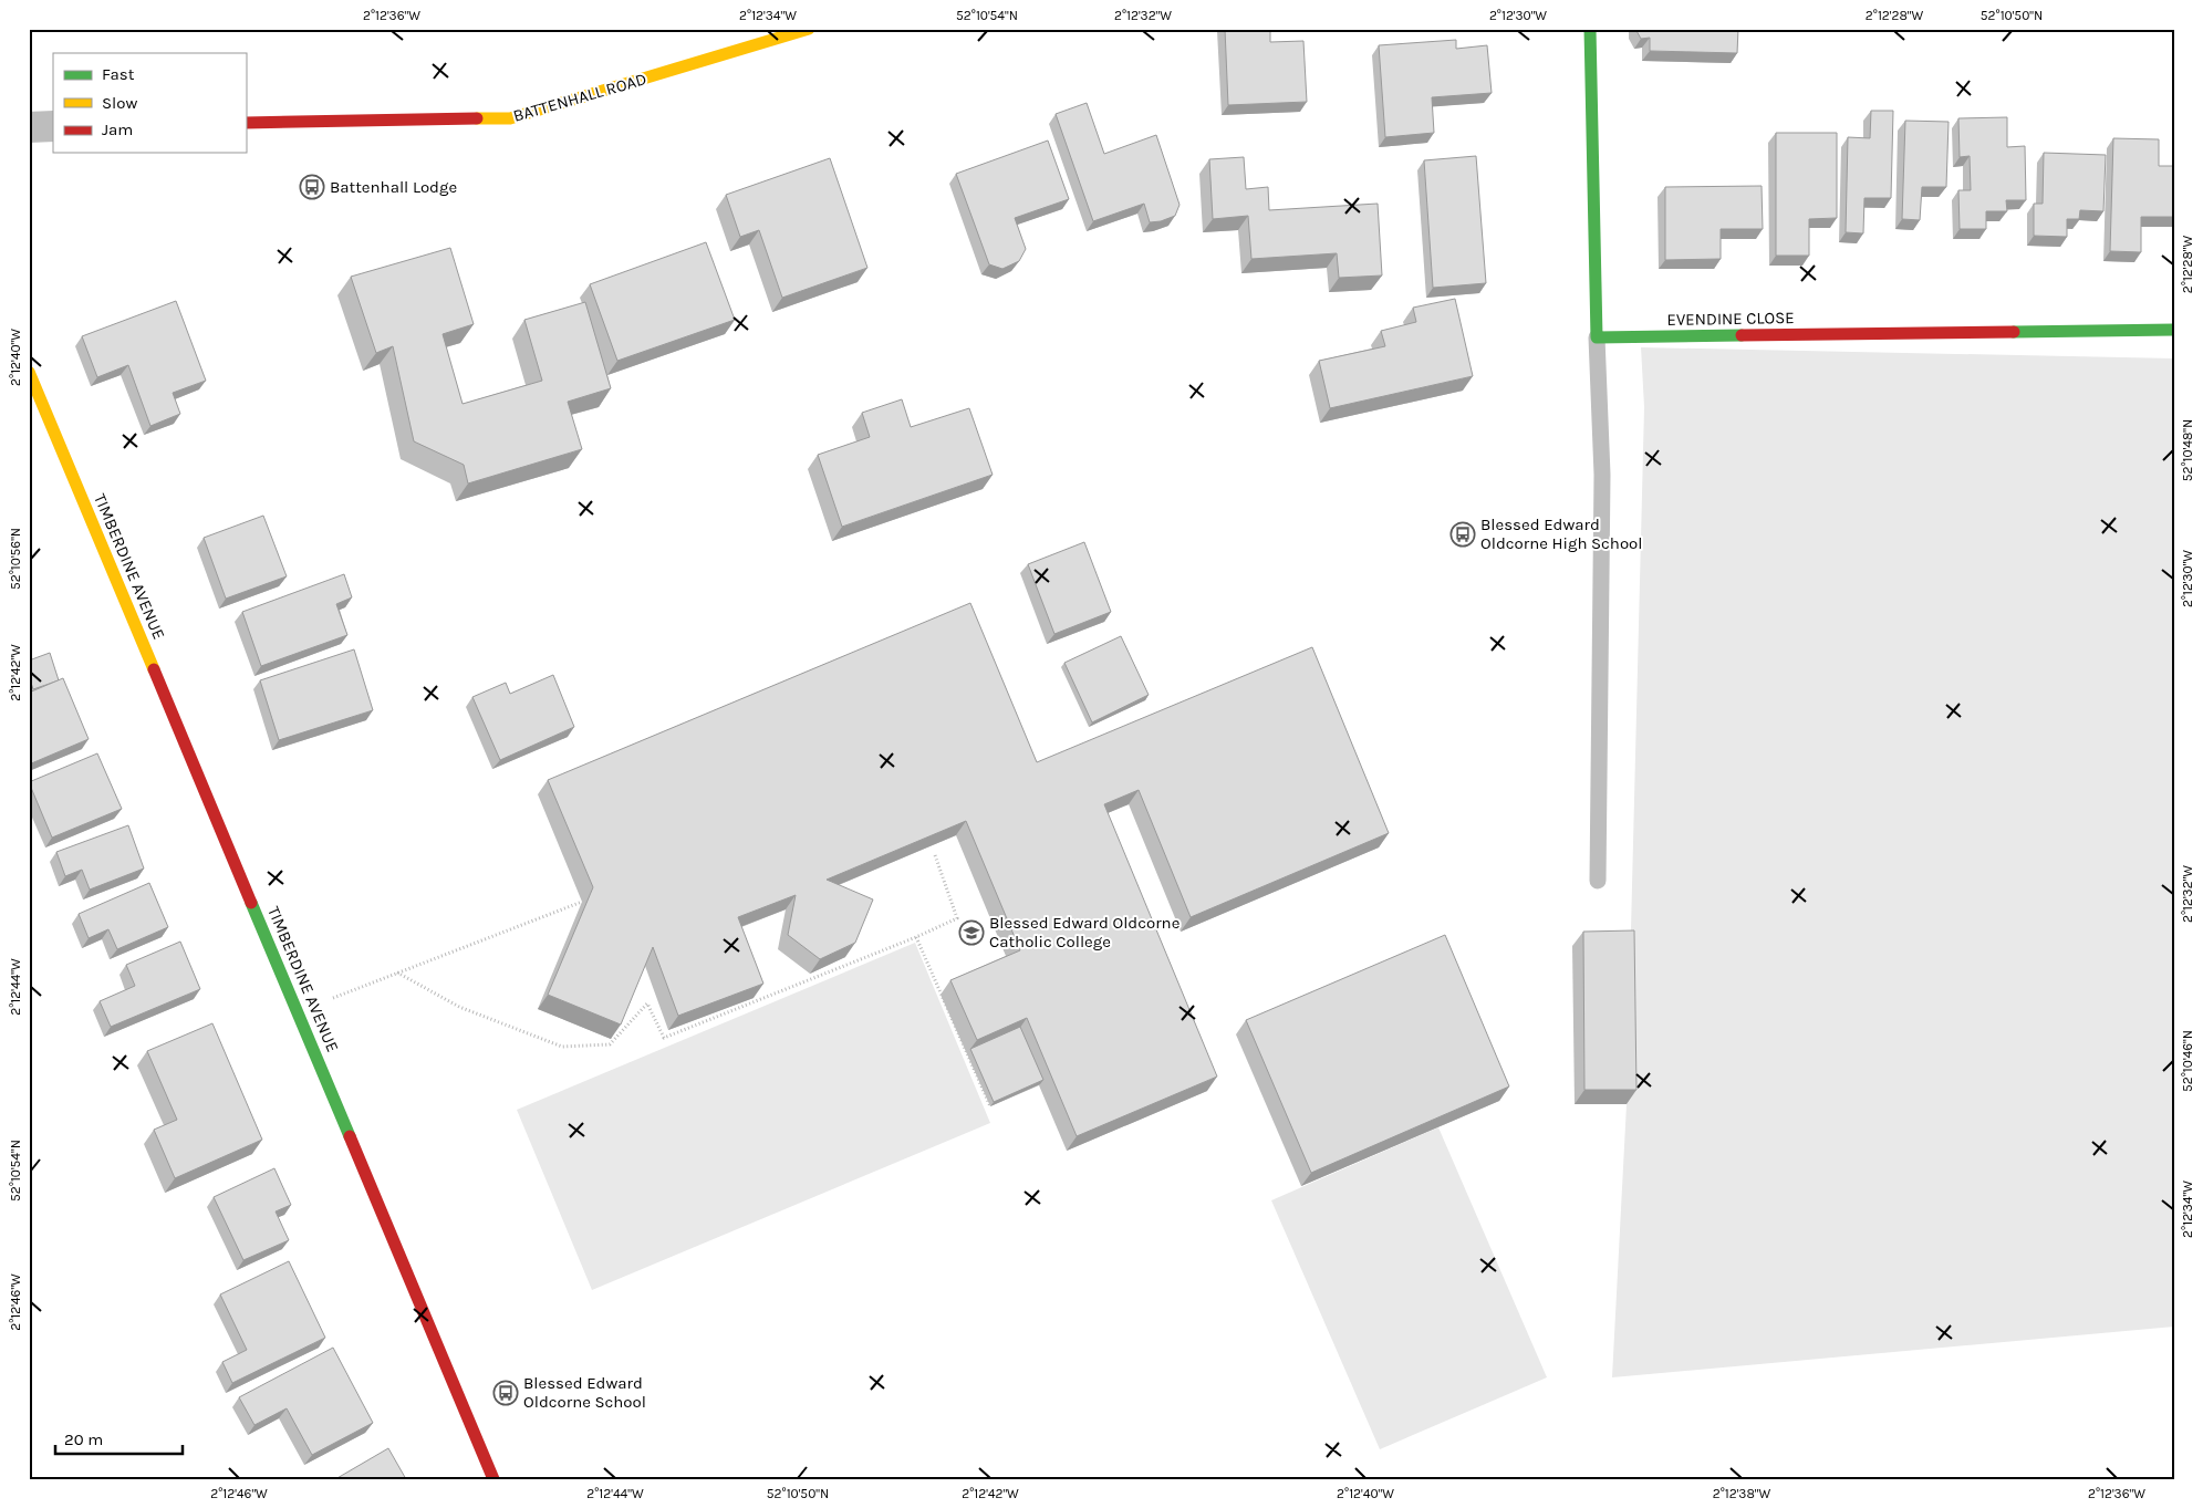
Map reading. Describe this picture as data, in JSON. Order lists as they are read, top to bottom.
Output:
{
  "streets": {
    "street": ["BATTENHALL ROAD", "EVENDINE CLOSE", "TIMBERDINE AVENUE"]
  },
  "places": {
    "bus stop": ["Battenhall Lodge", "Blessed Edward Oldcorne High School", "Blessed Edward Oldcorne School"],
    "school or university": ["Blessed Edward Oldcorne Catholic College"]
  },
  "legend": ["Fast", "Slow", "Jam"],
  "scale_bar": "20 m",
  "coordinates": [
    "2°12'36\"W",
    "2°12'34\"W",
    "52°10'54\"N",
    "2°12'32\"W",
    "2°12'30\"W",
    "2°12'28\"W",
    "52°10'50\"N",
    "2°12'40\"W",
    "52°10'48\"N",
    "52°10'56\"N",
    "2°12'42\"W",
    "2°12'44\"W",
    "52°10'46\"N",
    "2°12'46\"W",
    "2°12'38\"W"
  ]
}
